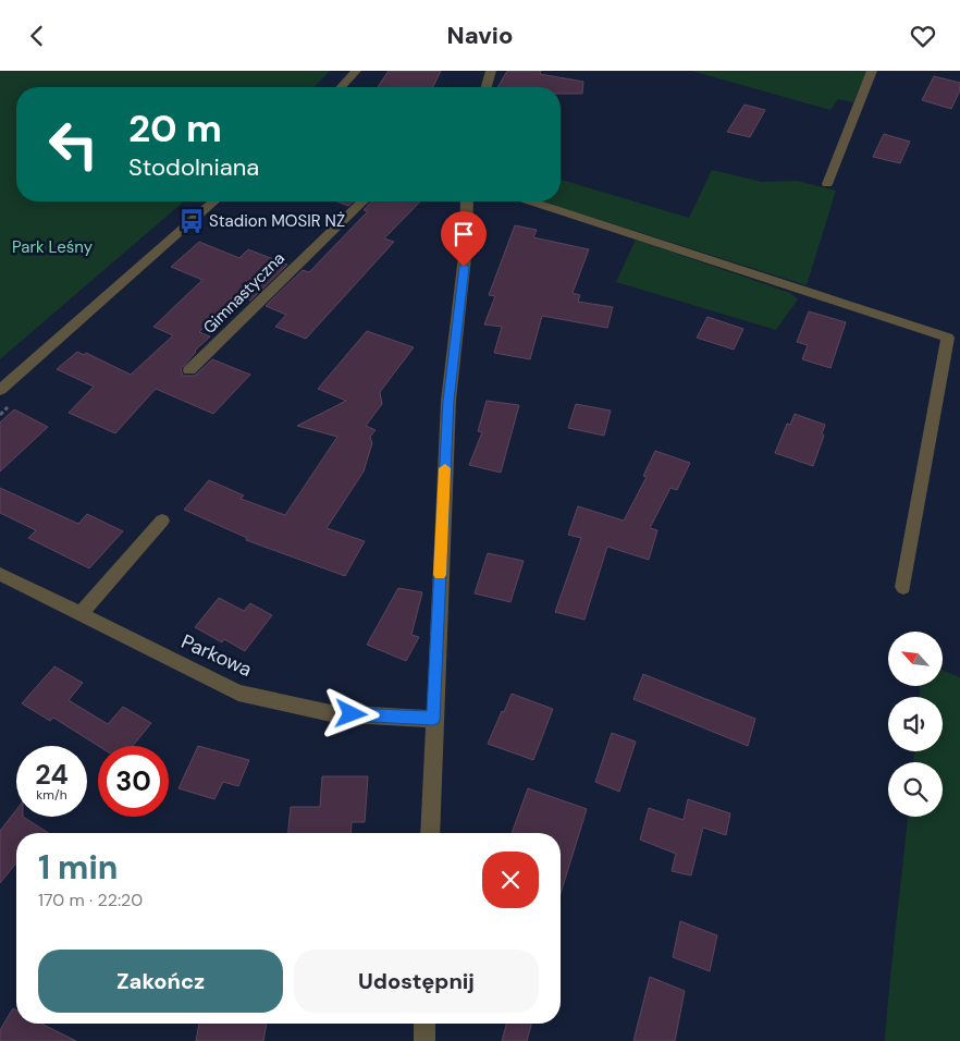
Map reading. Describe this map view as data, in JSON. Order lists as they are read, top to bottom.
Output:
{
  "streets": {
    "street": ["Gimnastyczna", "Parkowa"]
  },
  "parks": ["Park Leśny"],
  "places": {
    "bus stop": ["Stadion MOSIR NŻ"]
  },
  "north": "top left",
  "page": {
    "header": "Navio",
    "turn": ["20 m", "Stodolniana"],
    "speed": "24 km/h",
    "limit": "30",
    "heading": ["1 min", "170 m · 22:20"],
    "buttons": ["Zakończ", "Udostępnij"]
  }
}
